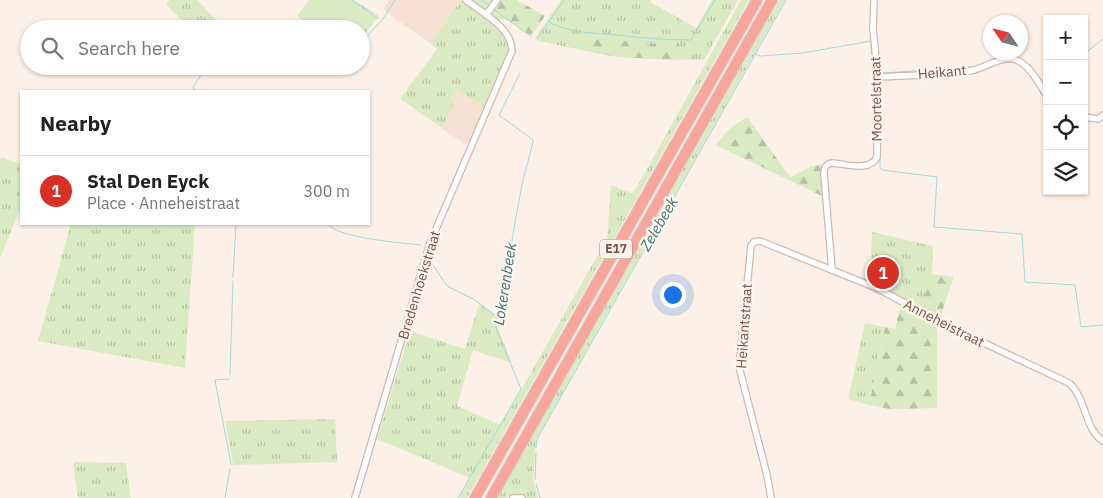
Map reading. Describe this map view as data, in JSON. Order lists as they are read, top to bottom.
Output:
{
  "streets": {
    "highway": ["E17"],
    "street": [
      "Heikant",
      "Moortelstraat",
      "Bredenhoekstraat",
      "Anneheistraat",
      "Heikantstraat"
    ]
  },
  "crossings": [
    ["Heikant", "Moortelstraat"],
    ["Moortelstraat", "Anneheistraat"],
    ["Anneheistraat", "Heikantstraat"]
  ],
  "water": ["Zelebeek", "Lokerenbeek"],
  "north": "top left",
  "page": {
    "map_buttons": ["+", "−"],
    "search": "Search here",
    "heading": "Nearby",
    "list": [
      {
        "mark": "1",
        "name": "Stal Den Eyck",
        "note": "Place · Anneheistraat",
        "value": "300 m"
      }
    ],
    "pins": "1"
  }
}
